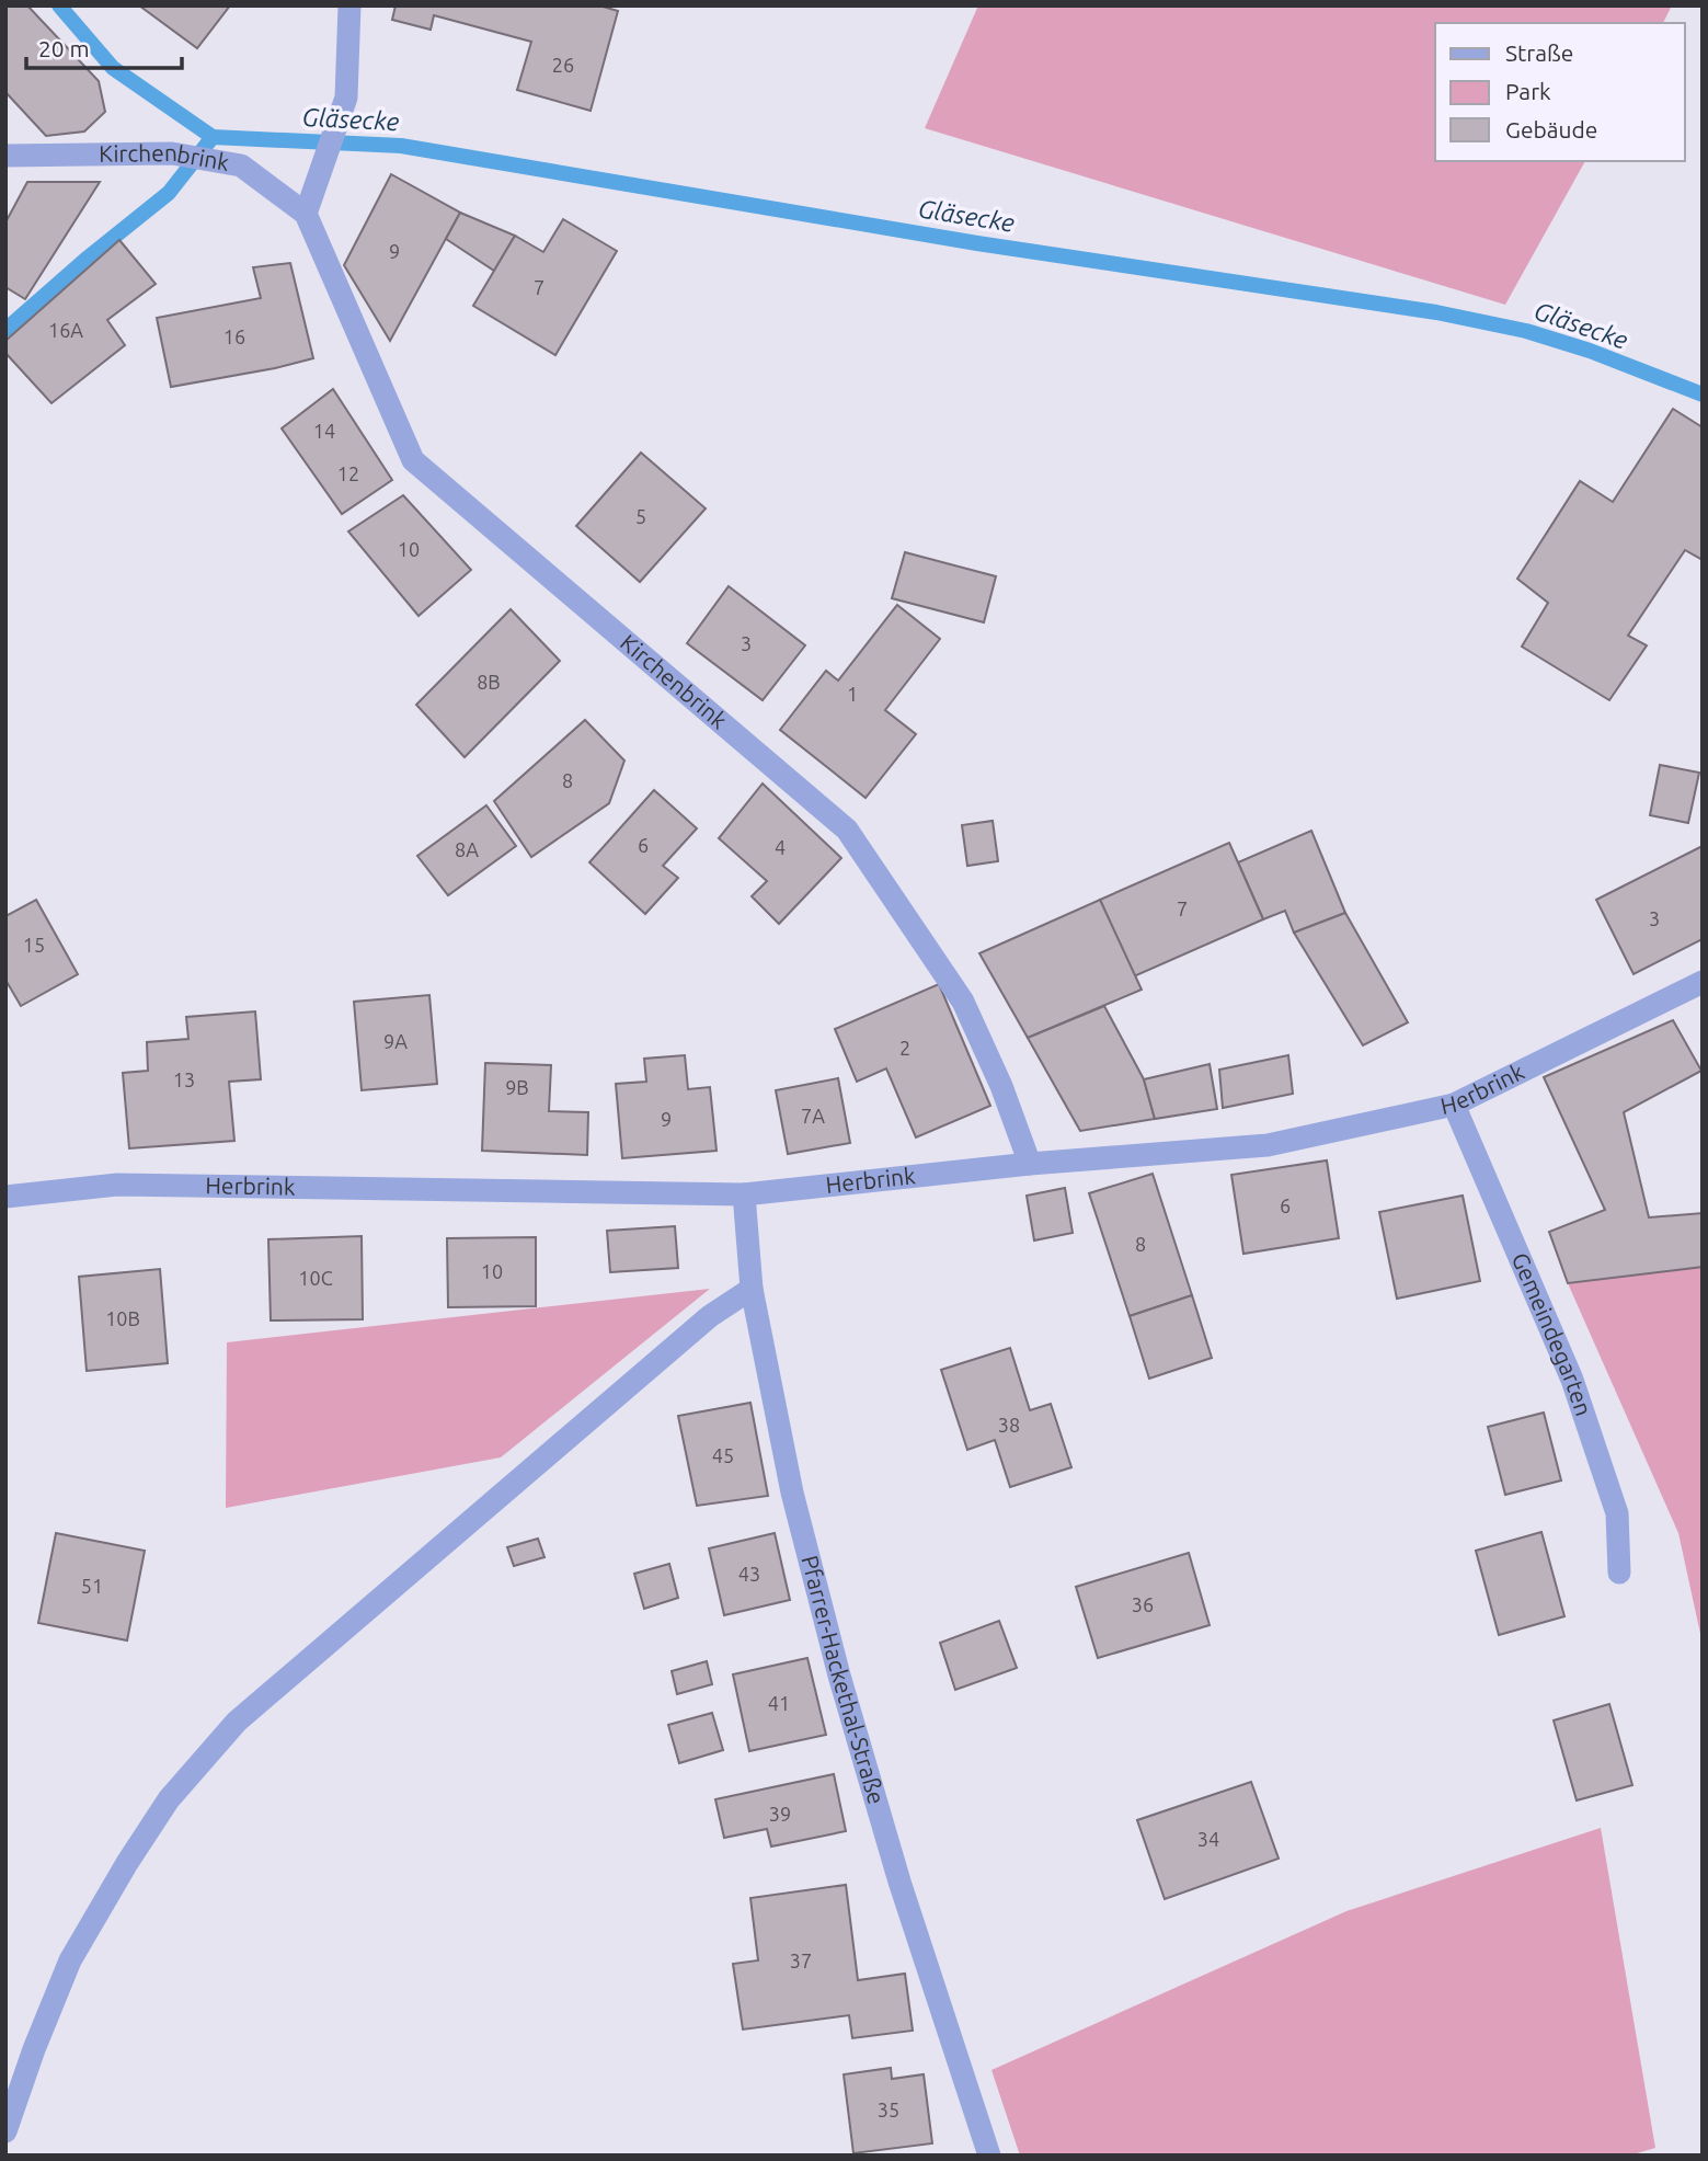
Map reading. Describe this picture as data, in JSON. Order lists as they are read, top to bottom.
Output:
{
  "streets": {
    "street": [
      "Kirchenbrink",
      "Herbrink",
      "Gemeindegarten",
      "Pfarrer-Hackethal-Straße"
    ]
  },
  "crossings": [
    ["Kirchenbrink", "Herbrink"],
    ["Herbrink", "Gemeindegarten"],
    ["Herbrink", "Pfarrer-Hackethal-Straße"]
  ],
  "water": ["Gläsecke"],
  "house_numbers": [
    "26",
    "9",
    "7",
    "16A",
    "16",
    "14",
    "12",
    "5",
    "10",
    "3",
    "8B",
    "1",
    "8",
    "6",
    "4",
    "8A",
    "7",
    "3",
    "15",
    "9A",
    "2",
    "13",
    "9B",
    "7A",
    "9",
    "6",
    "8",
    "10",
    "10C",
    "10B",
    "38",
    "45",
    "43",
    "51",
    "36",
    "41",
    "39",
    "34",
    "37",
    "35"
  ],
  "legend": ["Straße", "Park", "Gebäude"],
  "scale_bar": "20 m"
}
